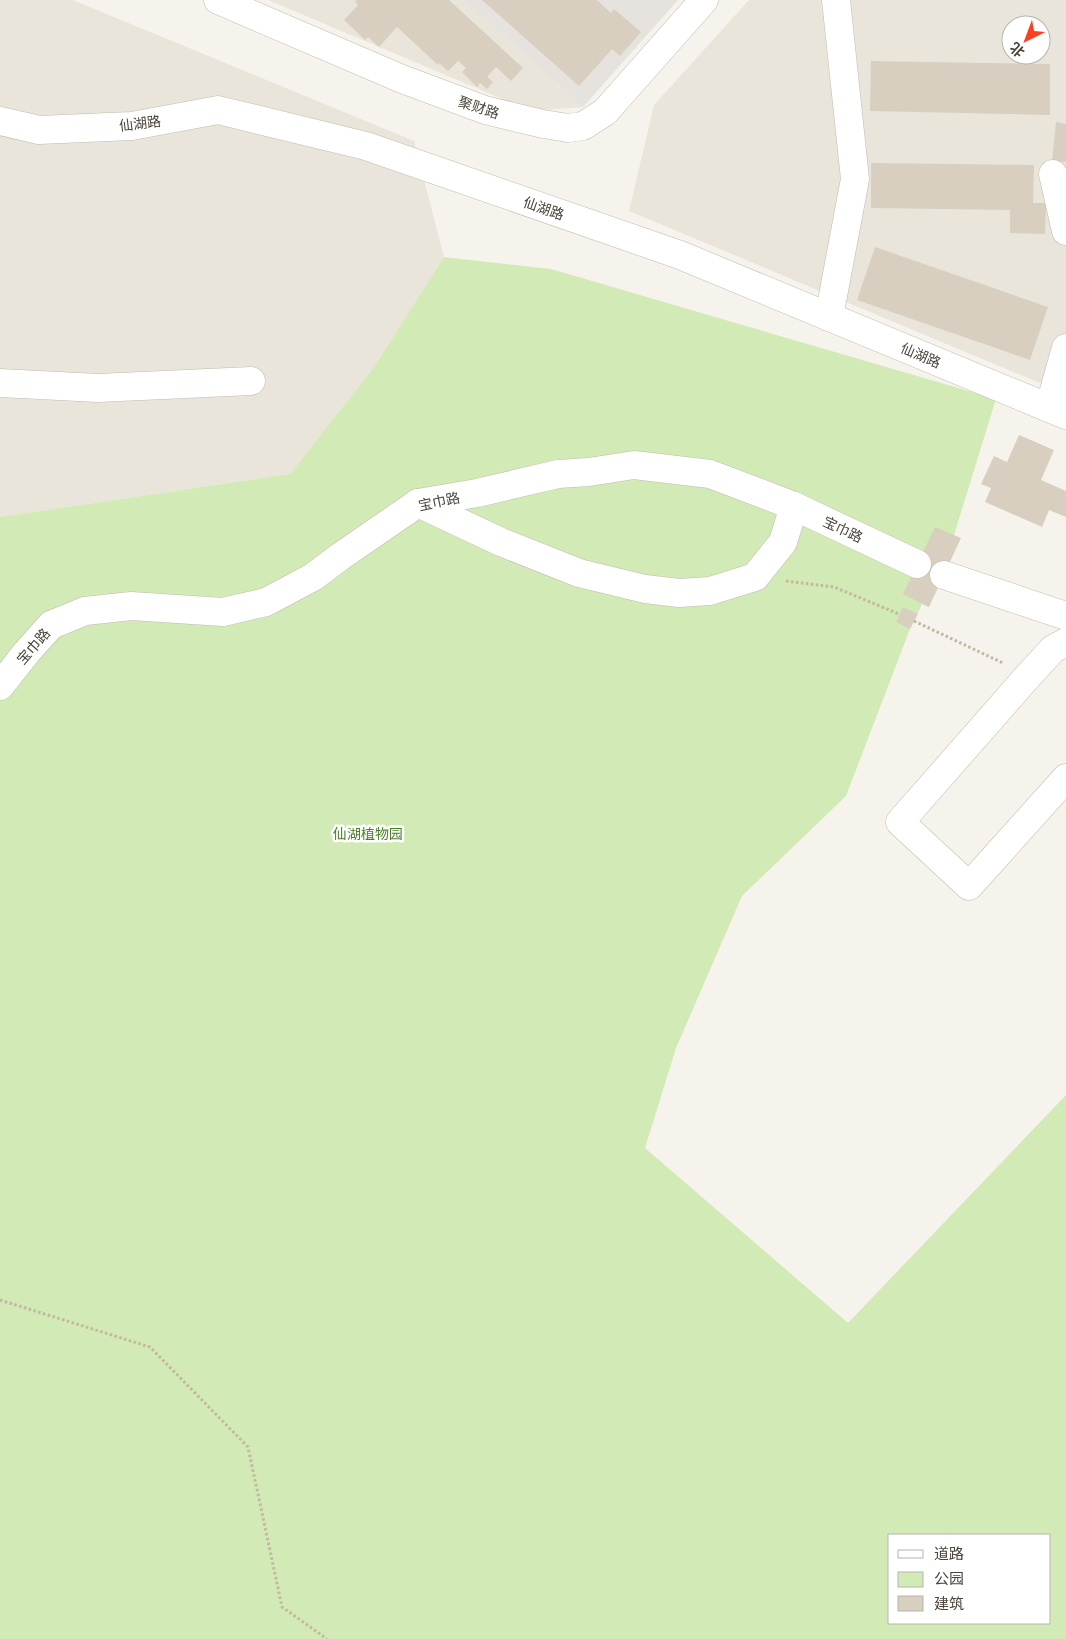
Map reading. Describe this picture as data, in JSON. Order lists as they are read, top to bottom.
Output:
{
  "streets": {
    "street": ["聚财路", "仙湖路", "宝巾路"]
  },
  "parks": ["仙湖植物园"],
  "legend": ["道路", "公园", "建筑"],
  "north": "bottom left"
}
